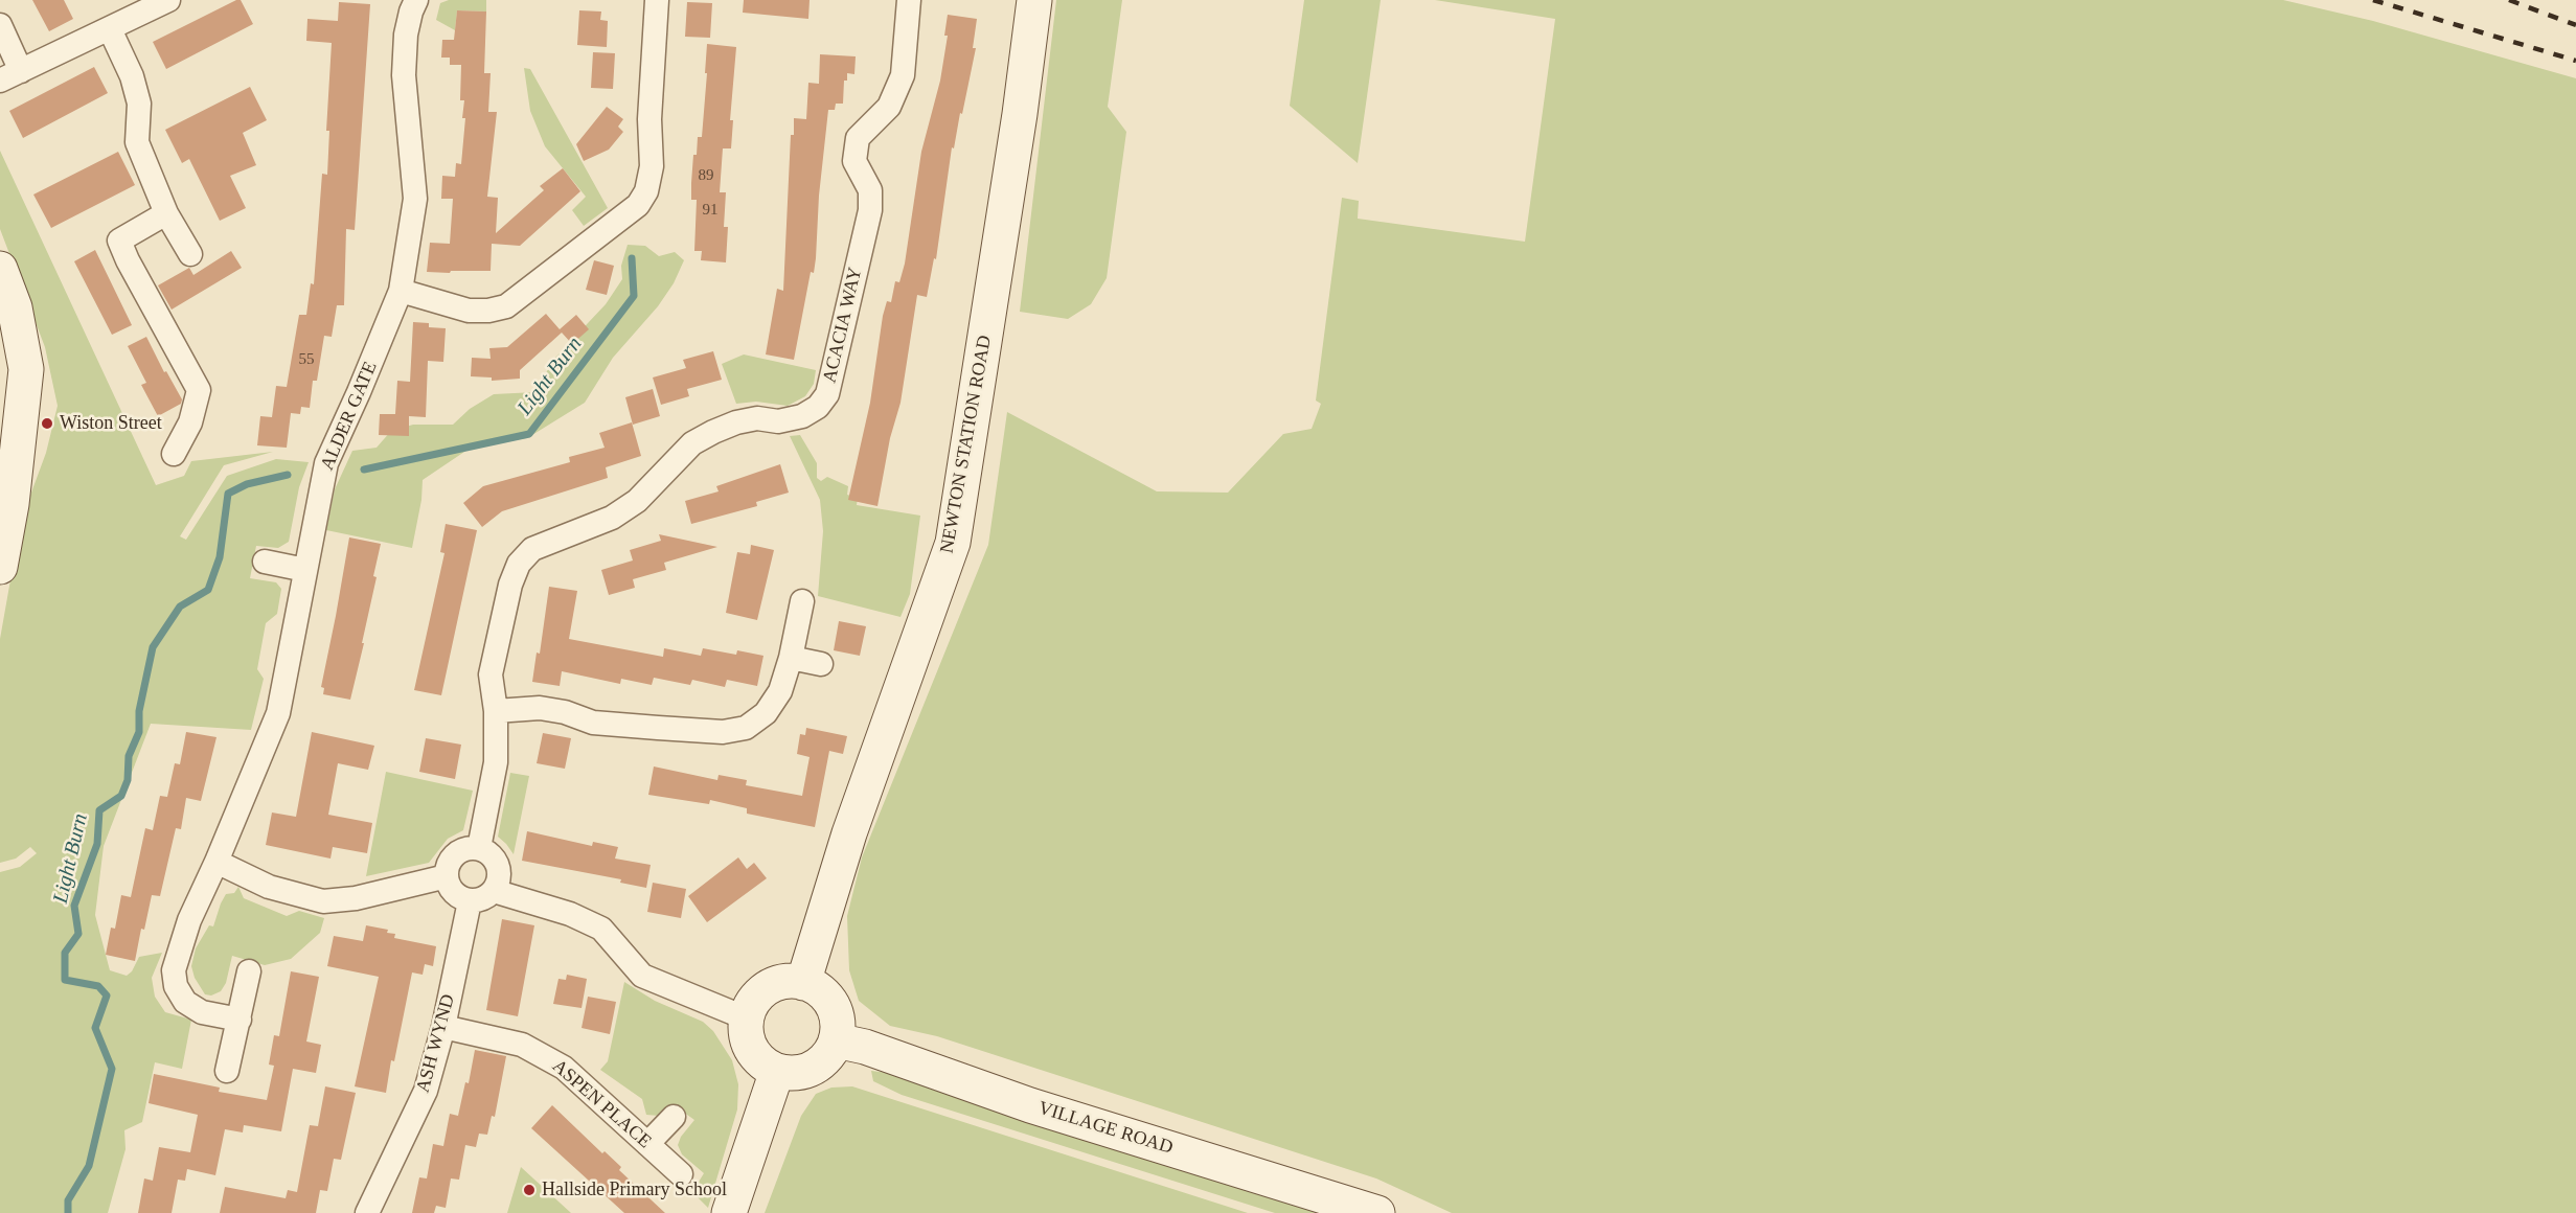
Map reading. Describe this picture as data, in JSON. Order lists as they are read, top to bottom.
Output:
{
  "streets": {
    "street": [
      "ACACIA WAY",
      "ALDER GATE",
      "NEWTON STATION ROAD",
      "ASH WYND",
      "ASPEN PLACE",
      "VILLAGE ROAD"
    ]
  },
  "crossings": [
    ["ACACIA WAY", "ASH WYND"],
    ["NEWTON STATION ROAD", "VILLAGE ROAD"],
    ["ASH WYND", "ASPEN PLACE"]
  ],
  "water": ["Light Burn"],
  "places": ["Wiston Street", "Hallside Primary School"],
  "house_numbers": ["89", "91", "55"]
}
